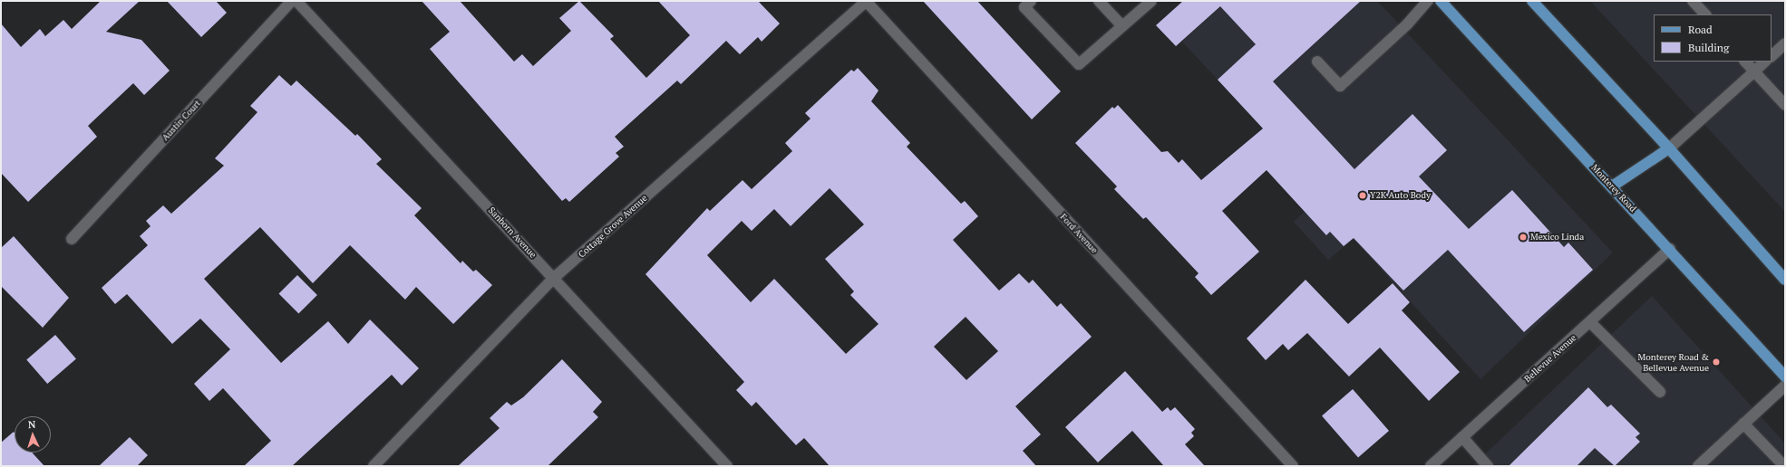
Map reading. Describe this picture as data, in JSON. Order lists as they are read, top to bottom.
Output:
{
  "streets": {
    "main road": ["Monterey Road"],
    "street": [
      "Austin Court",
      "Cottage Grove Avenue",
      "Sanborn Avenue",
      "Ford Avenue",
      "Bellevue Avenue"
    ]
  },
  "crossings": [
    ["Monterey Road", "Bellevue Avenue"],
    ["Cottage Grove Avenue", "Sanborn Avenue"],
    ["Cottage Grove Avenue", "Ford Avenue"]
  ],
  "places": ["Y2K Auto Body", "Mexico Linda", "Monterey Road & Bellevue Avenue"],
  "legend": ["Road", "Building"],
  "north": "top"
}
